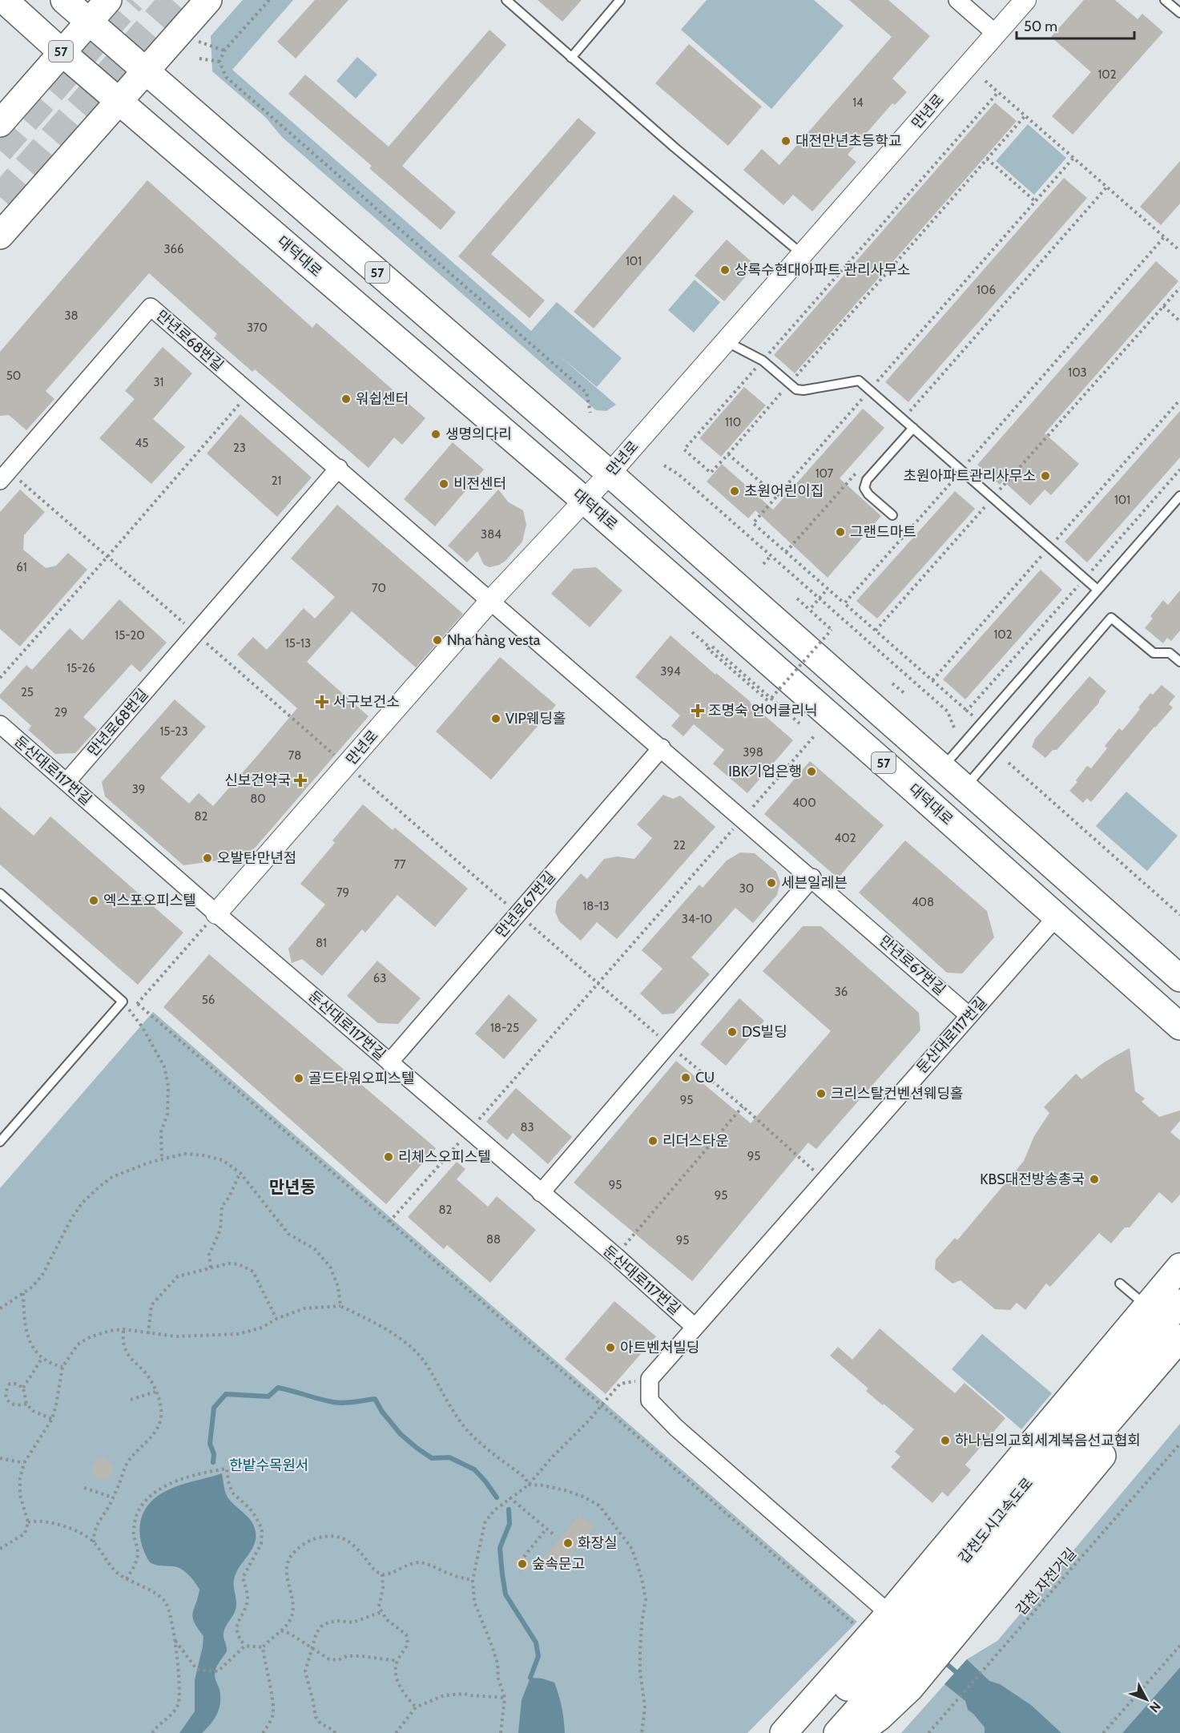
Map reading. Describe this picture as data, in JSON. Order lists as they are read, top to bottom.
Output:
{
  "streets": {
    "main road": ["57", "대덕대로", "갑천도시고속도로"],
    "street": [
      "만년로",
      "만년로68번길",
      "둔산대로117번길",
      "만년로67번길"
    ],
    "path": ["갑천 자전거길"]
  },
  "crossings": [
    ["57", "만년로"],
    ["만년로", "대덕대로"],
    ["만년로", "만년로68번길"],
    ["만년로", "둔산대로117번길"],
    ["만년로", "만년로67번길"],
    ["대덕대로", "둔산대로117번길"],
    ["만년로68번길", "둔산대로117번길"],
    ["만년로68번길", "만년로67번길"],
    ["둔산대로117번길", "만년로67번길"]
  ],
  "districts": ["만년동"],
  "parks": ["한밭수목원서"],
  "places": {
    "other": [
      "대전만년초등학교",
      "상록수현대아파트 관리사무소",
      "워쉽센터",
      "생명의다리",
      "초원아파트관리사무소",
      "비전센터",
      "초원어린이집",
      "그랜드마트",
      "Nha hàng vesta",
      "VIP웨딩홀",
      "IBK기업은행",
      "오발탄만년점",
      "세븐일레븐",
      "엑스포오피스텔",
      "DS빌딩",
      "CU",
      "골드타워오피스텔",
      "크리스탈컨벤션웨딩홀",
      "리더스타운",
      "리체스오피스텔",
      "KBS대전방송총국",
      "아트벤처빌딩",
      "하나님의교회세계복음선교협회",
      "화장실",
      "숲속문고"
    ],
    "health": ["서구보건소", "조명숙 언어클리닉", "신보건약국"]
  },
  "house_numbers": [
    "102",
    "14",
    "366",
    "101",
    "106",
    "38",
    "370",
    "103",
    "50",
    "31",
    "110",
    "45",
    "23",
    "107",
    "21",
    "101",
    "384",
    "61",
    "70",
    "102",
    "15-20",
    "15-13",
    "15-26",
    "394",
    "25",
    "29",
    "15-23",
    "398",
    "78",
    "39",
    "80",
    "400",
    "82",
    "402",
    "22",
    "77",
    "30",
    "79",
    "408",
    "18-13",
    "34-10",
    "81",
    "63",
    "36",
    "56",
    "18-25",
    "95",
    "83",
    "95",
    "95",
    "95",
    "82",
    "88",
    "95"
  ],
  "scale_bar": "50 m",
  "north": "bottom right"
}
